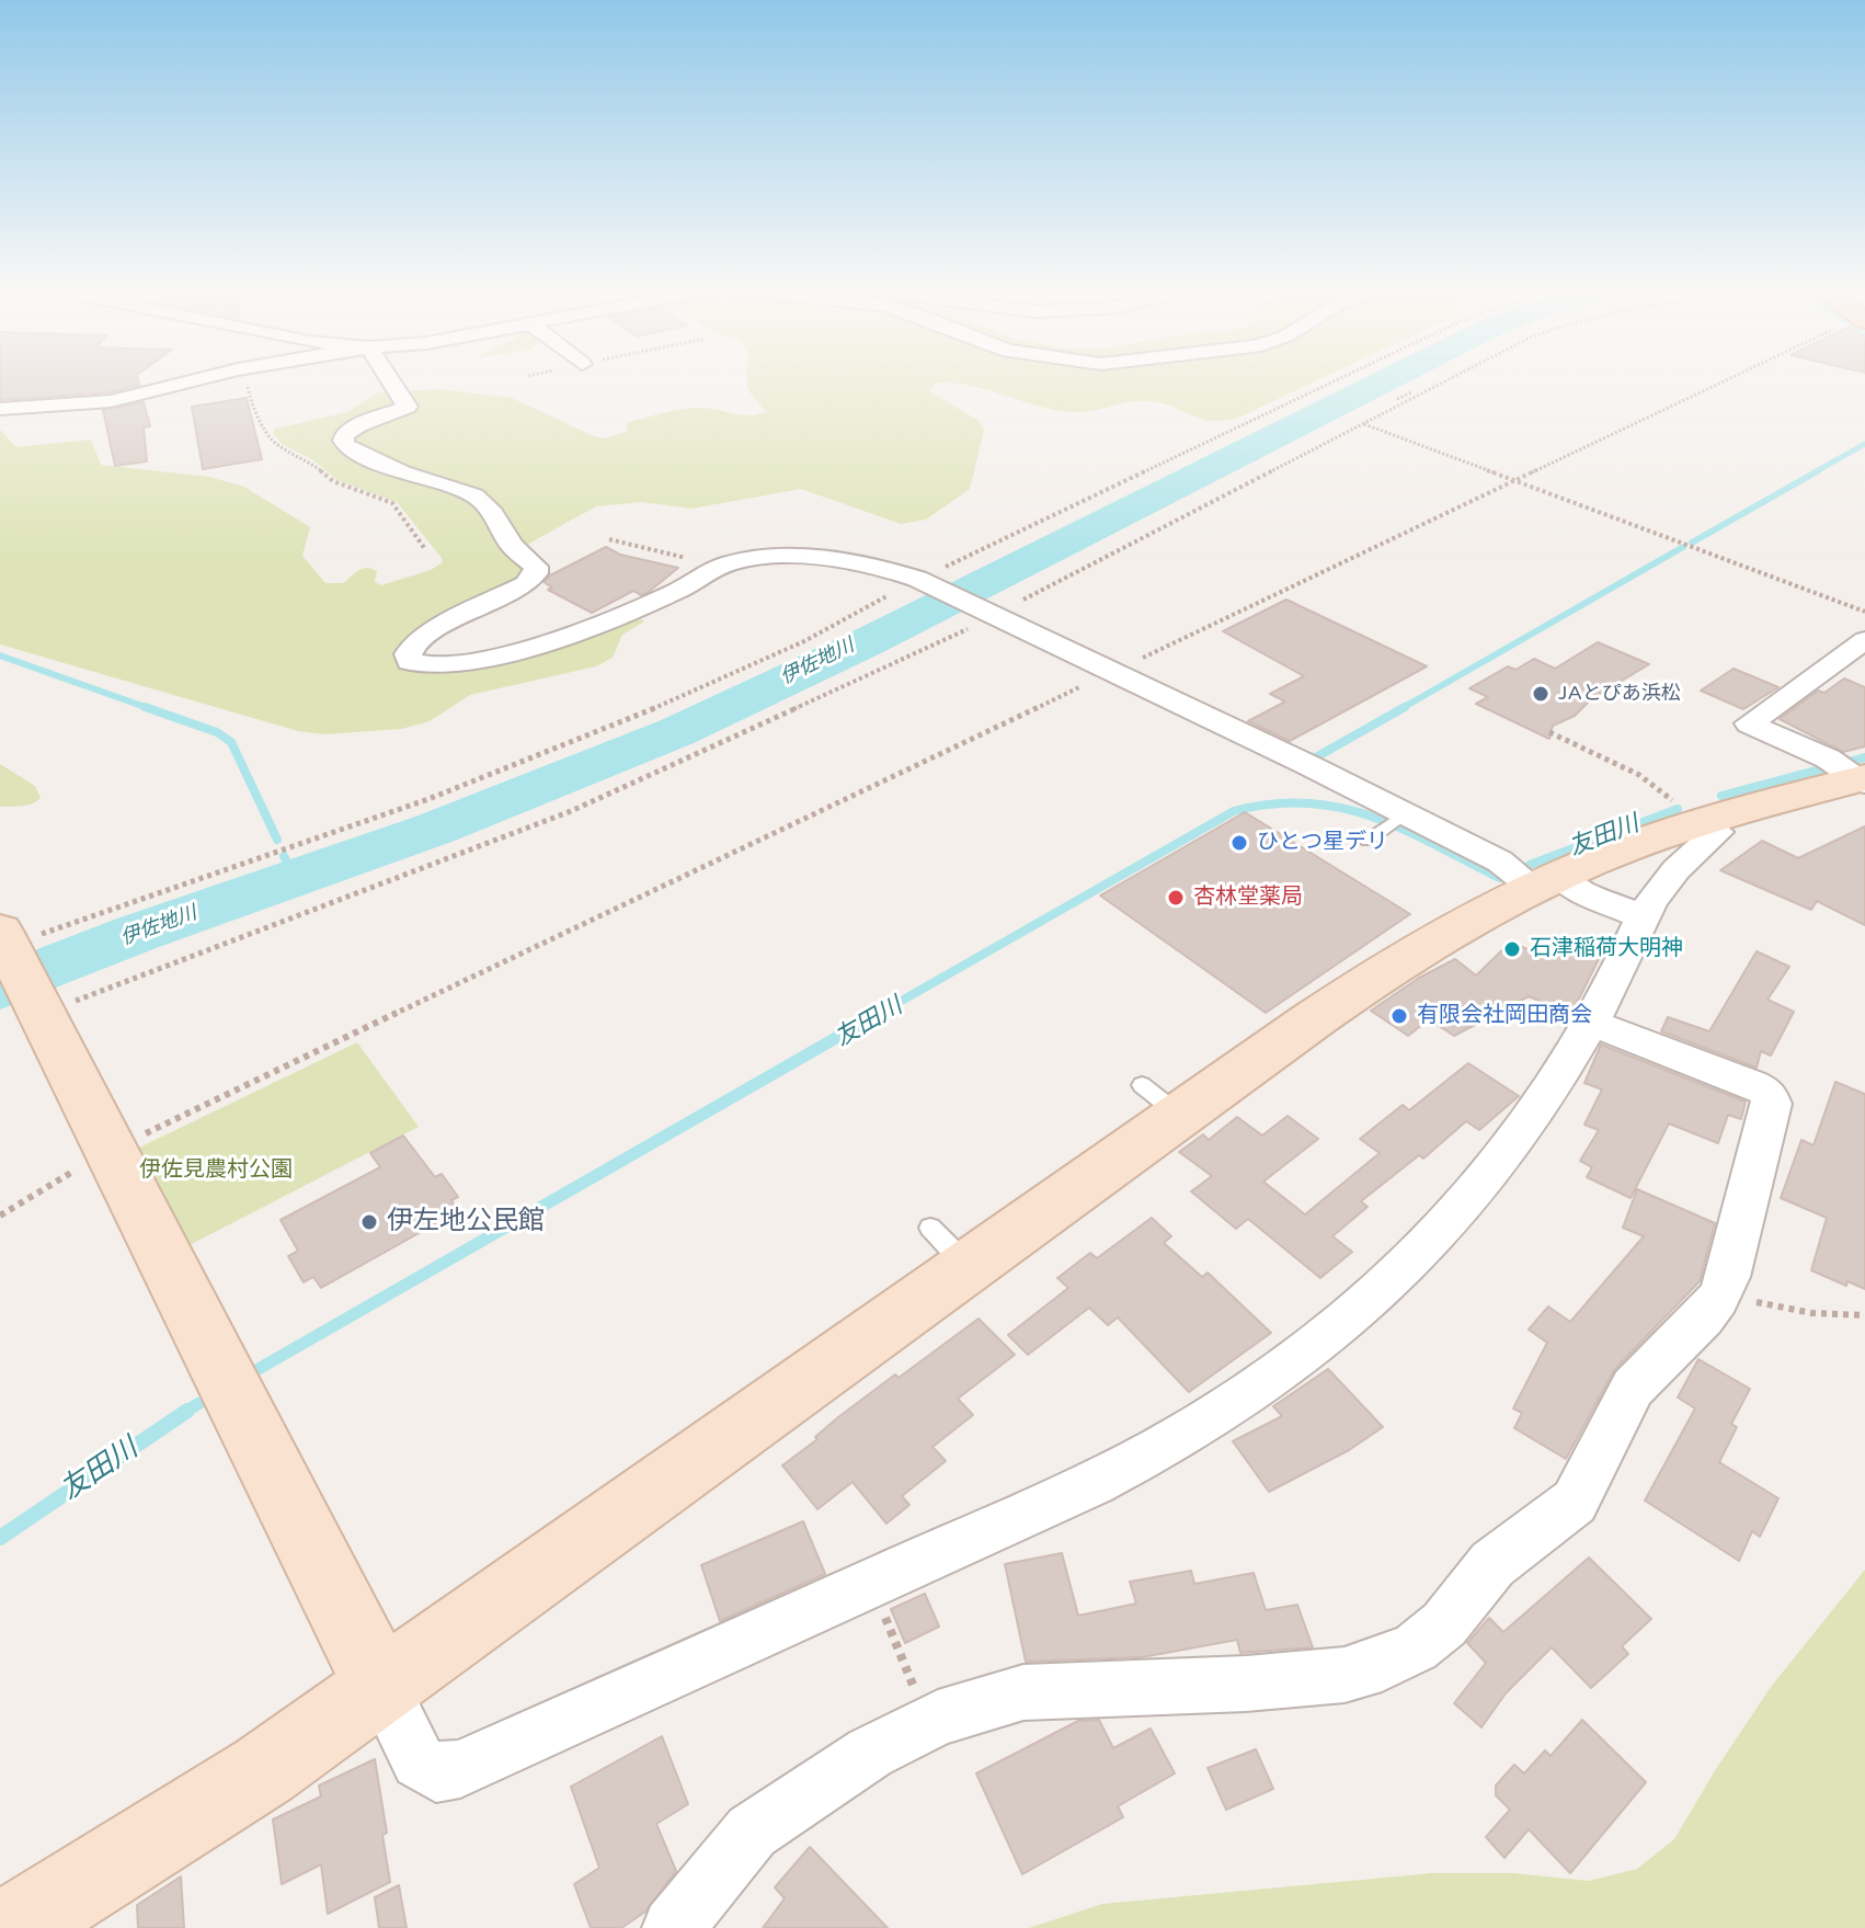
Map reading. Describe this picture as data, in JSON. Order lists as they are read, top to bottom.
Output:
{
  "water": ["伊佐地川", "友田川"],
  "parks": ["伊佐見農村公園"],
  "places": [
    "JAとぴあ浜松",
    "ひとつ星デリ",
    "杏林堂薬局",
    "石津稲荷大明神",
    "有限会社岡田商会",
    "伊左地公民館"
  ]
}
